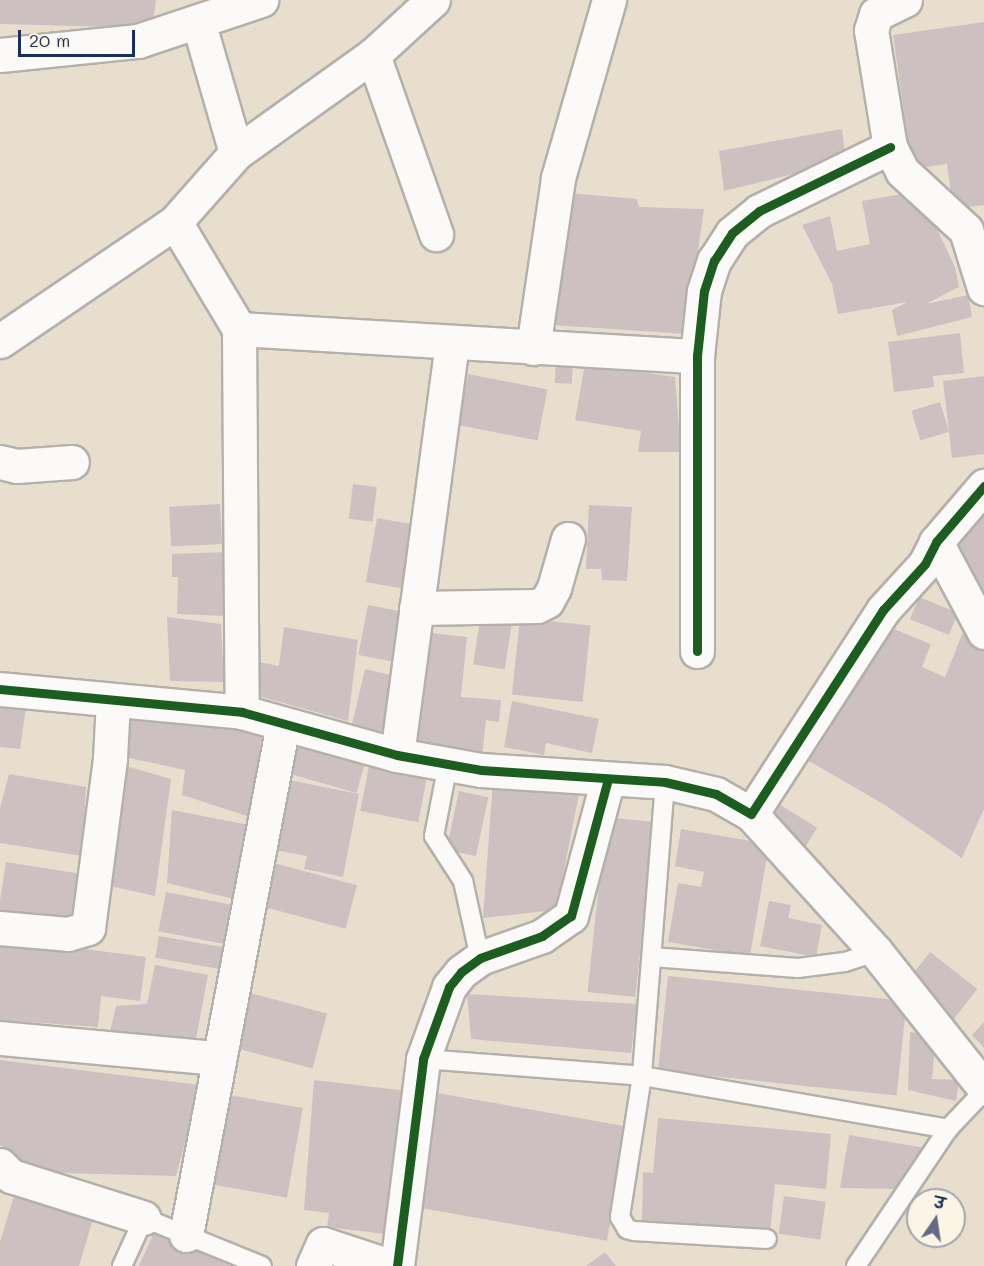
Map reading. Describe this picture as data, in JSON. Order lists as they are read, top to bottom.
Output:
{
  "scale_bar": "20 m",
  "north": "top"
}
